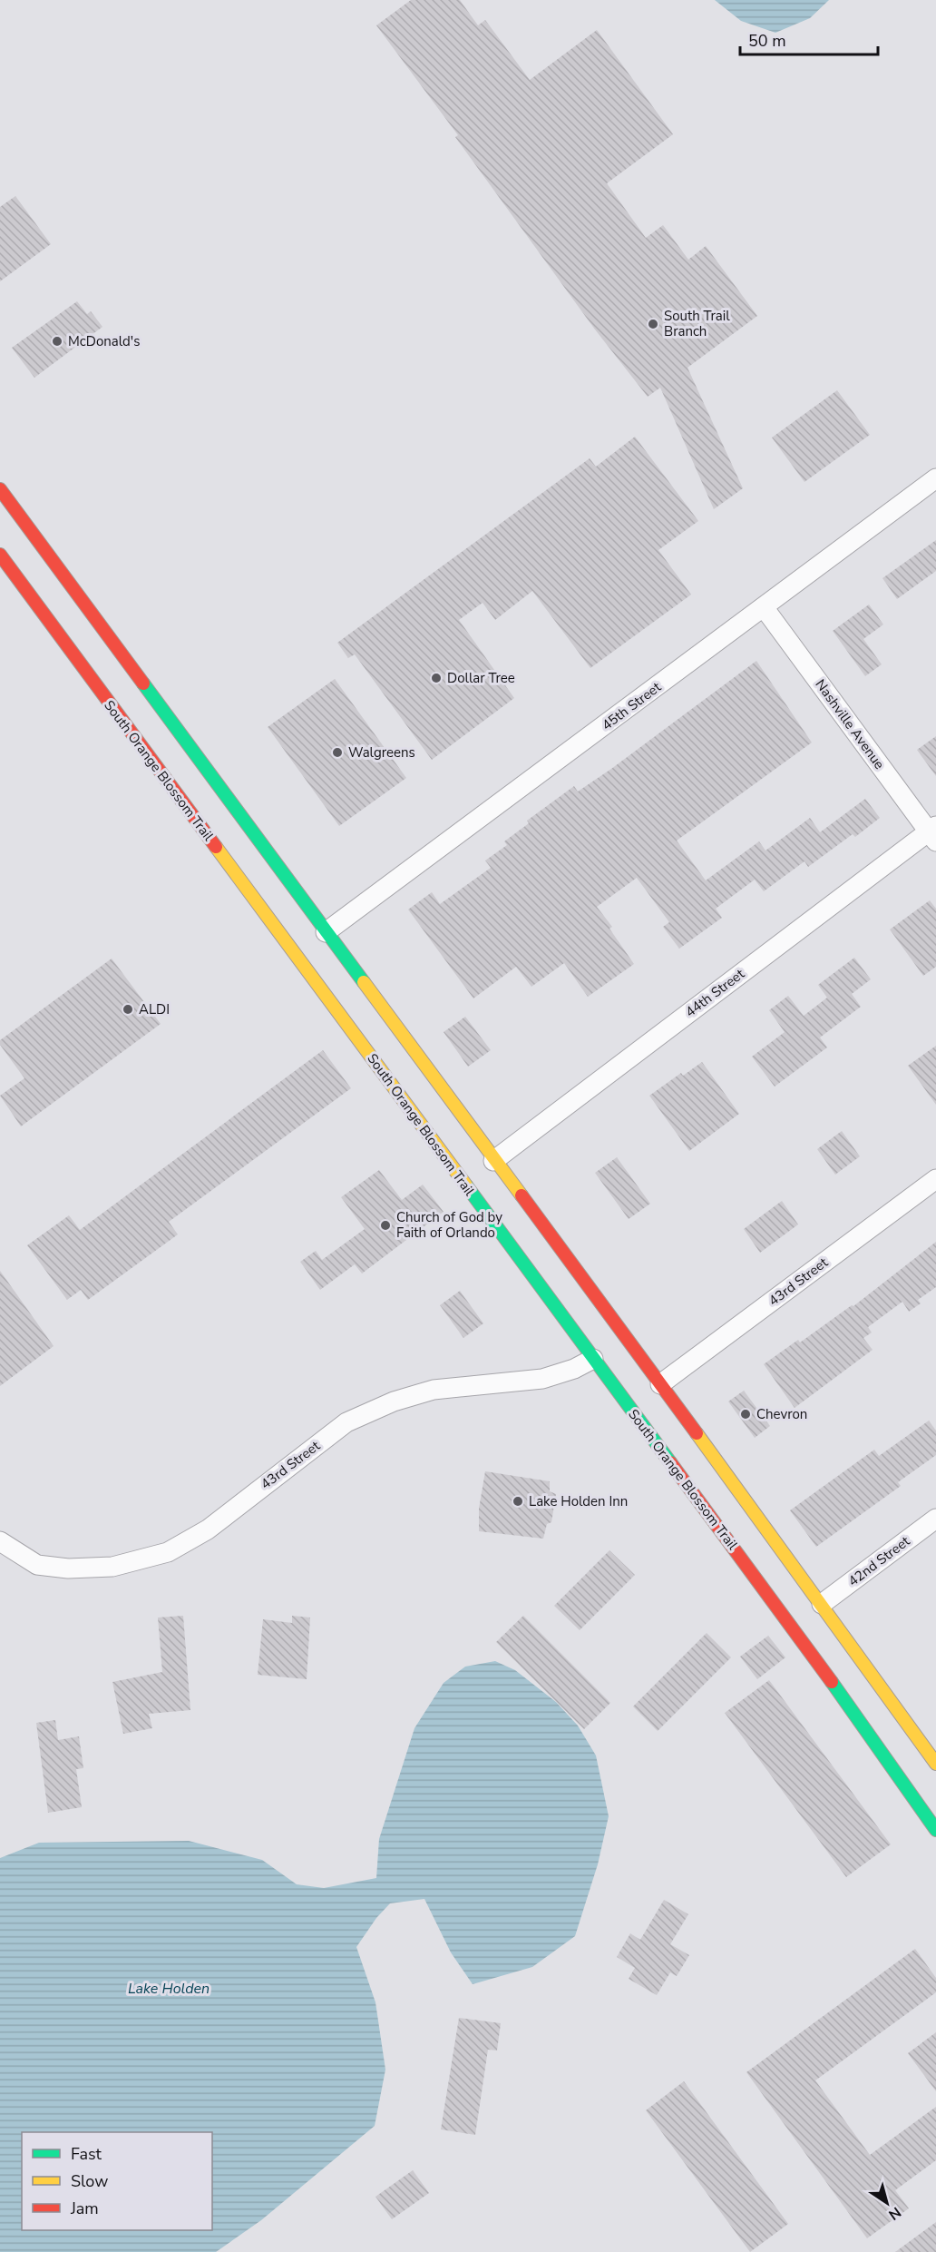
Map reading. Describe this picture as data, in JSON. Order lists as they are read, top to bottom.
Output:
{
  "streets": {
    "main road": ["South Orange Blossom Trail"],
    "street": [
      "45th Street",
      "Nashville Avenue",
      "44th Street",
      "43rd Street",
      "42nd Street"
    ]
  },
  "crossings": [
    ["45th Street", "Nashville Avenue"],
    ["Nashville Avenue", "44th Street"],
    ["South Orange Blossom Trail", "43rd Street"]
  ],
  "water": ["Lake Holden"],
  "places": [
    "South Trail Branch",
    "McDonald's",
    "Dollar Tree",
    "Walgreens",
    "ALDI",
    "Church of God by Faith of Orlando",
    "Chevron",
    "Lake Holden Inn"
  ],
  "legend": ["Fast", "Slow", "Jam"],
  "scale_bar": "50 m",
  "north": "bottom right"
}
